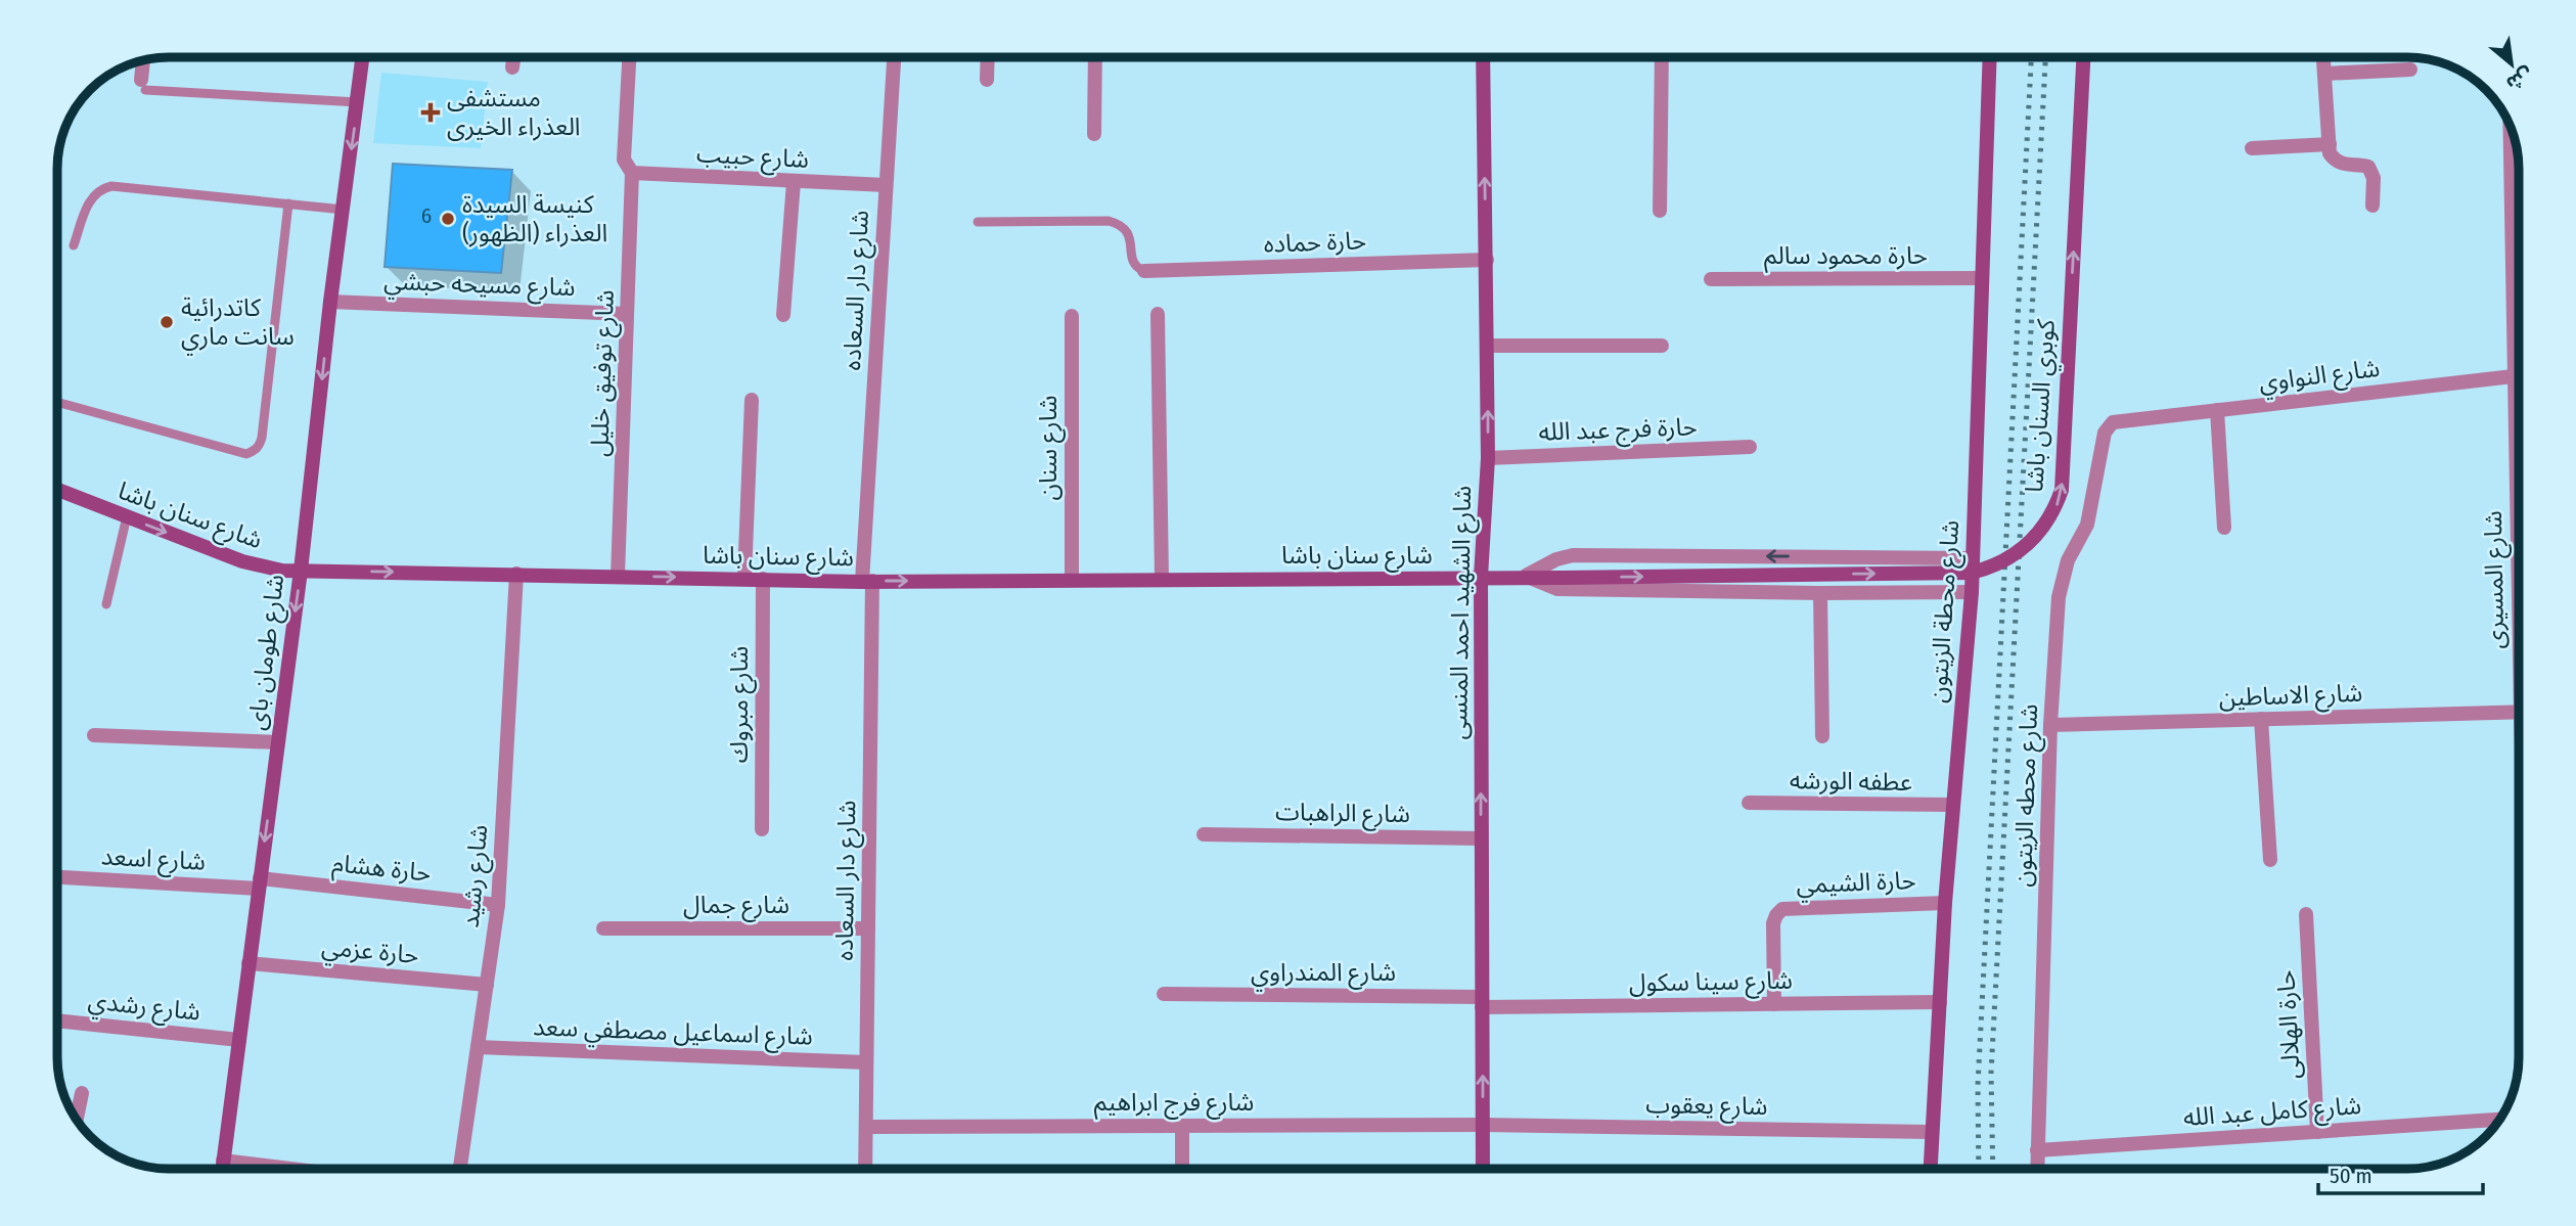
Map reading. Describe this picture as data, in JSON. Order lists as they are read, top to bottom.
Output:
{
  "streets": {
    "street": [
      "شارع حبيب",
      "حارة حماده",
      "حارة محمود سالم",
      "شارع مسيحه حبشي",
      "شارع دار السعاده",
      "شارع توفيق خليل",
      "شارع النواوي",
      "كوبري السنان باشا",
      "حارة فرج عبد الله",
      "شارع سنان",
      "شارع سنان باشا",
      "شارع المسيرى",
      "شارع محطة الزيتون",
      "شارع الشهيد احمد المنسى",
      "شارع طومان باى",
      "شارع الاساطين",
      "شارع مبروك",
      "عطفه الورشه",
      "شارع محطه الزيتون",
      "شارع الراهبات",
      "شارع اسعد",
      "حارة هشام",
      "شارع رشيد",
      "حارة الشيمي",
      "شارع جمال",
      "حارة عزمي",
      "شارع المندراوي",
      "شارع سينا سكول",
      "شارع رشدي",
      "حارة الهلالى",
      "شارع اسماعيل مصطفي سعد",
      "شارع فرج ابراهيم",
      "شارع يعقوب",
      "شارع كامل عبد الله"
    ]
  },
  "crossings": [
    ["شارع حبيب", "شارع دار السعاده"],
    ["شارع حبيب", "شارع توفيق خليل"],
    ["حارة حماده", "شارع الشهيد احمد المنسى"],
    ["حارة محمود سالم", "شارع محطة الزيتون"],
    ["شارع مسيحه حبشي", "شارع توفيق خليل"],
    ["شارع مسيحه حبشي", "شارع طومان باى"],
    ["شارع دار السعاده", "شارع سنان باشا"],
    ["شارع دار السعاده", "شارع جمال"],
    ["شارع دار السعاده", "شارع اسماعيل مصطفي سعد"],
    ["شارع دار السعاده", "شارع فرج ابراهيم"],
    ["شارع توفيق خليل", "شارع سنان باشا"],
    ["شارع النواوي", "شارع المسيرى"],
    ["شارع النواوي", "شارع محطه الزيتون"],
    ["كوبري السنان باشا", "شارع سنان باشا"],
    ["حارة فرج عبد الله", "شارع الشهيد احمد المنسى"],
    ["شارع سنان", "شارع سنان باشا"],
    ["شارع سنان باشا", "شارع محطة الزيتون"],
    ["شارع سنان باشا", "شارع الشهيد احمد المنسى"],
    ["شارع سنان باشا", "شارع طومان باى"],
    ["شارع سنان باشا", "شارع مبروك"],
    ["شارع سنان باشا", "شارع رشيد"],
    ["شارع محطة الزيتون", "عطفه الورشه"],
    ["شارع محطة الزيتون", "حارة الشيمي"],
    ["شارع محطة الزيتون", "شارع سينا سكول"],
    ["شارع محطة الزيتون", "شارع يعقوب"],
    ["شارع الشهيد احمد المنسى", "شارع الراهبات"],
    ["شارع الشهيد احمد المنسى", "شارع المندراوي"],
    ["شارع الشهيد احمد المنسى", "شارع سينا سكول"],
    ["شارع الشهيد احمد المنسى", "شارع فرج ابراهيم"],
    ["شارع الشهيد احمد المنسى", "شارع يعقوب"],
    ["شارع طومان باى", "شارع اسعد"],
    ["شارع طومان باى", "حارة هشام"],
    ["شارع طومان باى", "حارة عزمي"],
    ["شارع طومان باى", "شارع رشدي"],
    ["شارع الاساطين", "شارع محطه الزيتون"],
    ["شارع محطه الزيتون", "شارع كامل عبد الله"],
    ["شارع اسعد", "حارة هشام"],
    ["حارة هشام", "شارع رشيد"],
    ["شارع رشيد", "حارة عزمي"],
    ["شارع رشيد", "شارع اسماعيل مصطفي سعد"],
    ["حارة الشيمي", "شارع سينا سكول"],
    ["شارع المندراوي", "شارع سينا سكول"],
    ["حارة الهلالى", "شارع كامل عبد الله"],
    ["شارع فرج ابراهيم", "شارع يعقوب"]
  ],
  "one_way": ["شارع الشهيد احمد المنسى", "شارع طومان باى"],
  "places": {
    "health": ["مستشفى العذراء الخيرى"],
    "other": ["كنيسة السيدة العذراء (الظهور)", "كاتدرائية سانت ماري"]
  },
  "house_numbers": ["6"],
  "scale_bar": "50 m",
  "north": "bottom right"
}
